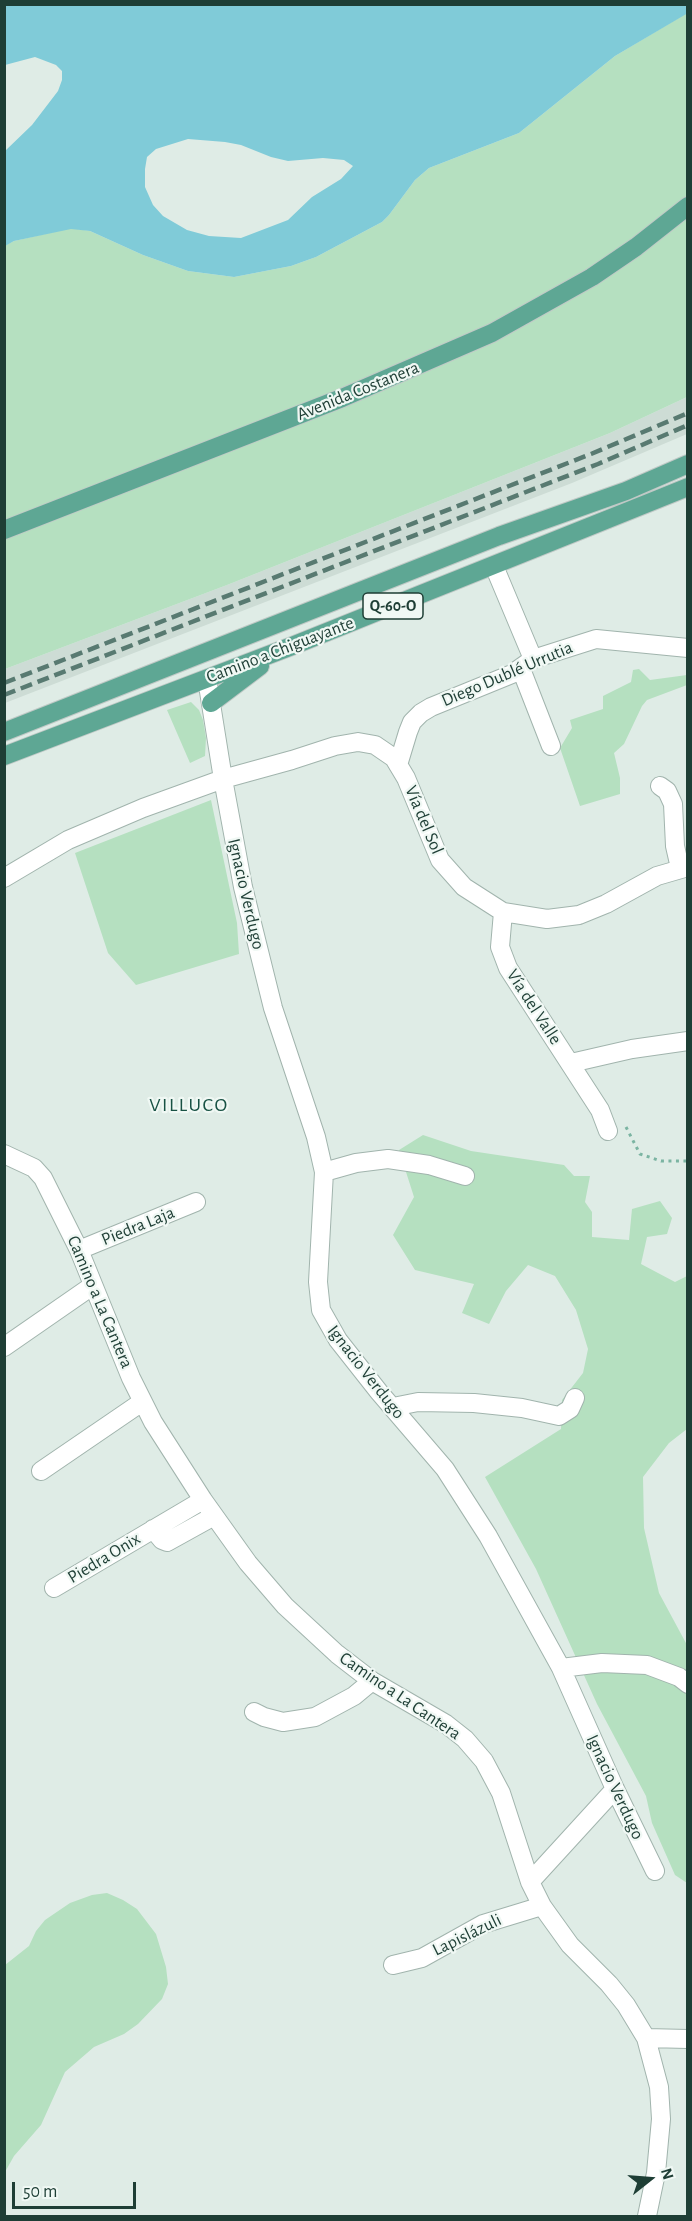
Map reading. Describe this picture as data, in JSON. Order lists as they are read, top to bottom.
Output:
{
  "streets": {
    "main road": ["Avenida Costanera", "Q-60-O", "Camino a Chiguayante"],
    "street": [
      "Diego Dublé Urrutia",
      "Vía del Sol",
      "Ignacio Verdugo",
      "Vía del Valle",
      "Piedra Laja",
      "Camino a La Cantera",
      "Piedra Onix",
      "Lapislázuli"
    ]
  },
  "crossings": [
    ["Camino a Chiguayante", "Ignacio Verdugo"],
    ["Diego Dublé Urrutia", "Vía del Sol"],
    ["Vía del Sol", "Ignacio Verdugo"],
    ["Vía del Sol", "Vía del Valle"],
    ["Piedra Laja", "Camino a La Cantera"],
    ["Camino a La Cantera", "Piedra Onix"],
    ["Camino a La Cantera", "Lapislázuli"]
  ],
  "districts": ["VILLUCO"],
  "scale_bar": "50 m",
  "north": "right"
}
